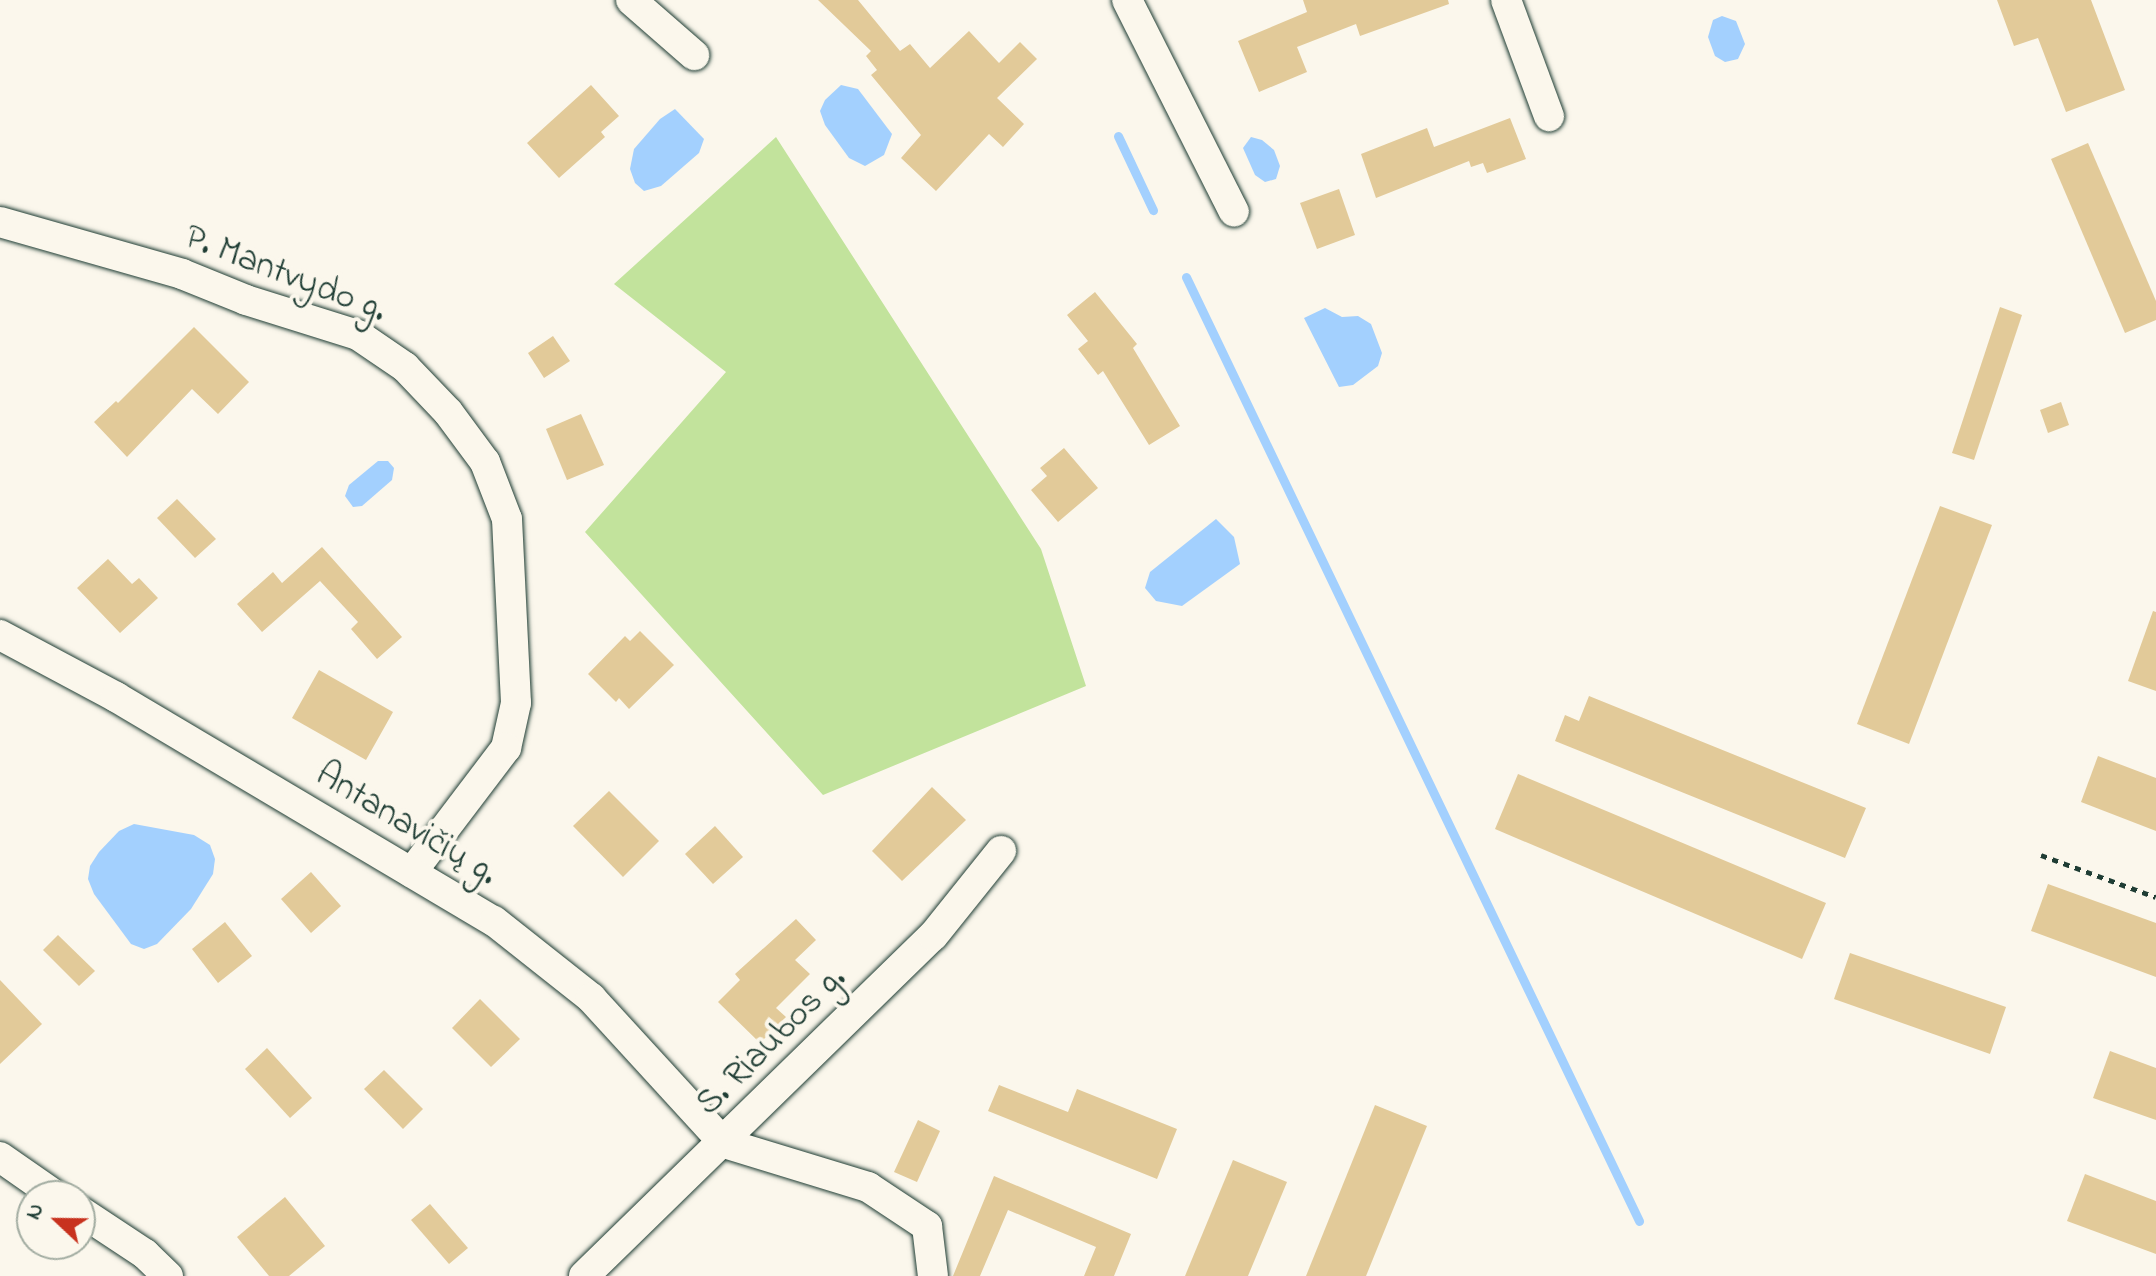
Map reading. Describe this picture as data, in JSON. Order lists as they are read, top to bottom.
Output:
{
  "streets": {
    "street": ["P. Mantvydo g.", "Antanavičių g.", "S. Riaubos g."]
  },
  "crossings": [
    ["P. Mantvydo g.", "Antanavičių g."],
    ["Antanavičių g.", "S. Riaubos g."]
  ],
  "north": "left"
}
